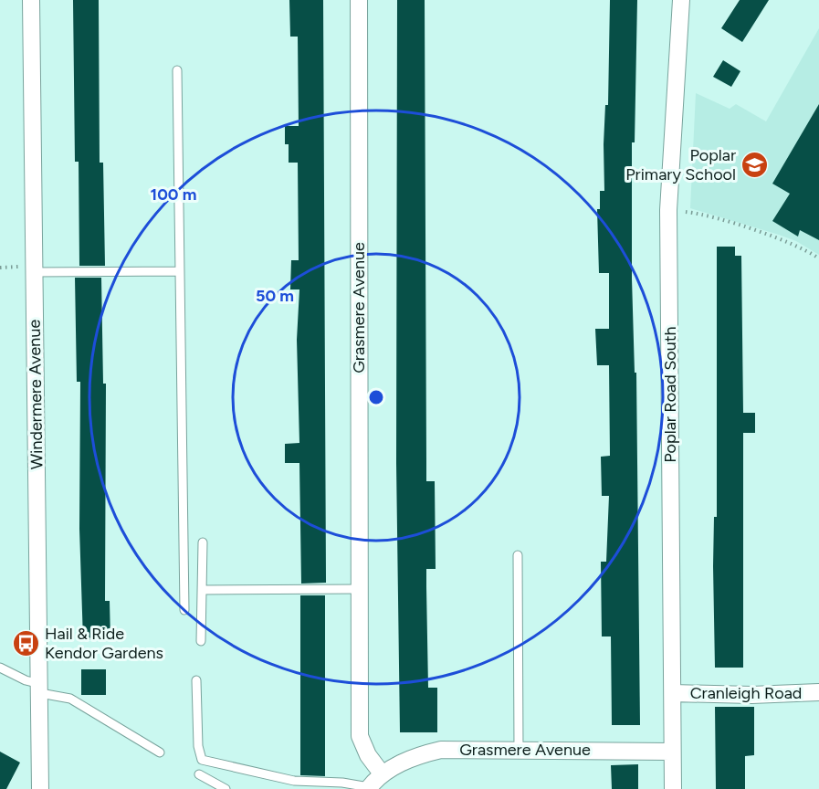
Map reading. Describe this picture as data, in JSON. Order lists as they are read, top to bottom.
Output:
{
  "streets": {
    "street": [
      "Grasmere Avenue",
      "Windermere Avenue",
      "Poplar Road South",
      "Cranleigh Road"
    ]
  },
  "crossings": [
    ["Grasmere Avenue", "Poplar Road South"],
    ["Poplar Road South", "Cranleigh Road"]
  ],
  "places": {
    "school or university": ["Poplar Primary School"],
    "bus stop": ["Hail & Ride Kendor Gardens"]
  },
  "rings": ["100 m", "50 m"]
}
